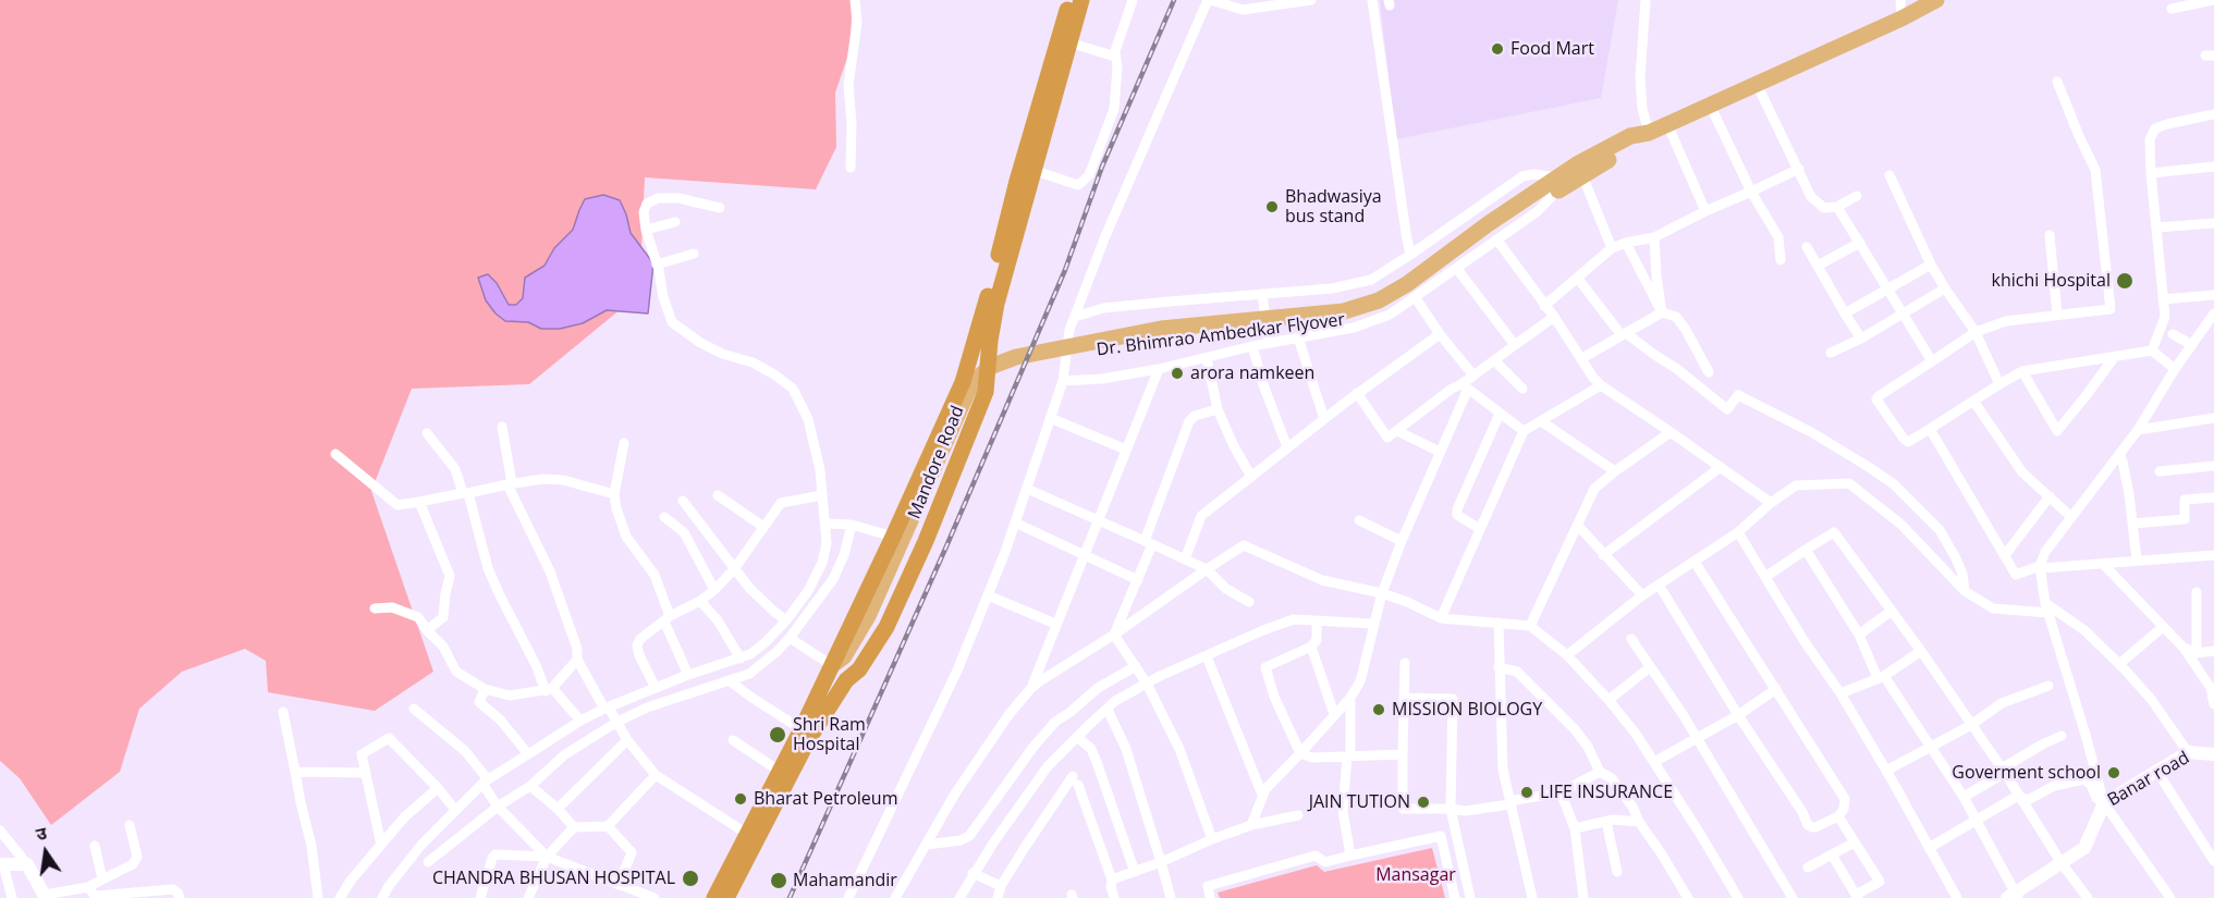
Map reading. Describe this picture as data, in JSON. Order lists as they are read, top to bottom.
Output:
{
  "streets": {
    "highway": ["Mandore Road"],
    "main road": ["Dr. Bhimrao Ambedkar Flyover"],
    "street": ["Banar road"]
  },
  "crossings": [
    ["Dr. Bhimrao Ambedkar Flyover", "Mandore Road"]
  ],
  "parks": ["Mansagar"],
  "places": [
    "Food Mart",
    "Bhadwasiya bus stand",
    "khichi Hospital",
    "arora namkeen",
    "MISSION BIOLOGY",
    "Shri Ram Hospital",
    "Goverment school",
    "LIFE INSURANCE",
    "Bharat Petroleum",
    "JAIN TUTION",
    "CHANDRA BHUSAN HOSPITAL",
    "Mahamandir"
  ],
  "north": "top"
}
